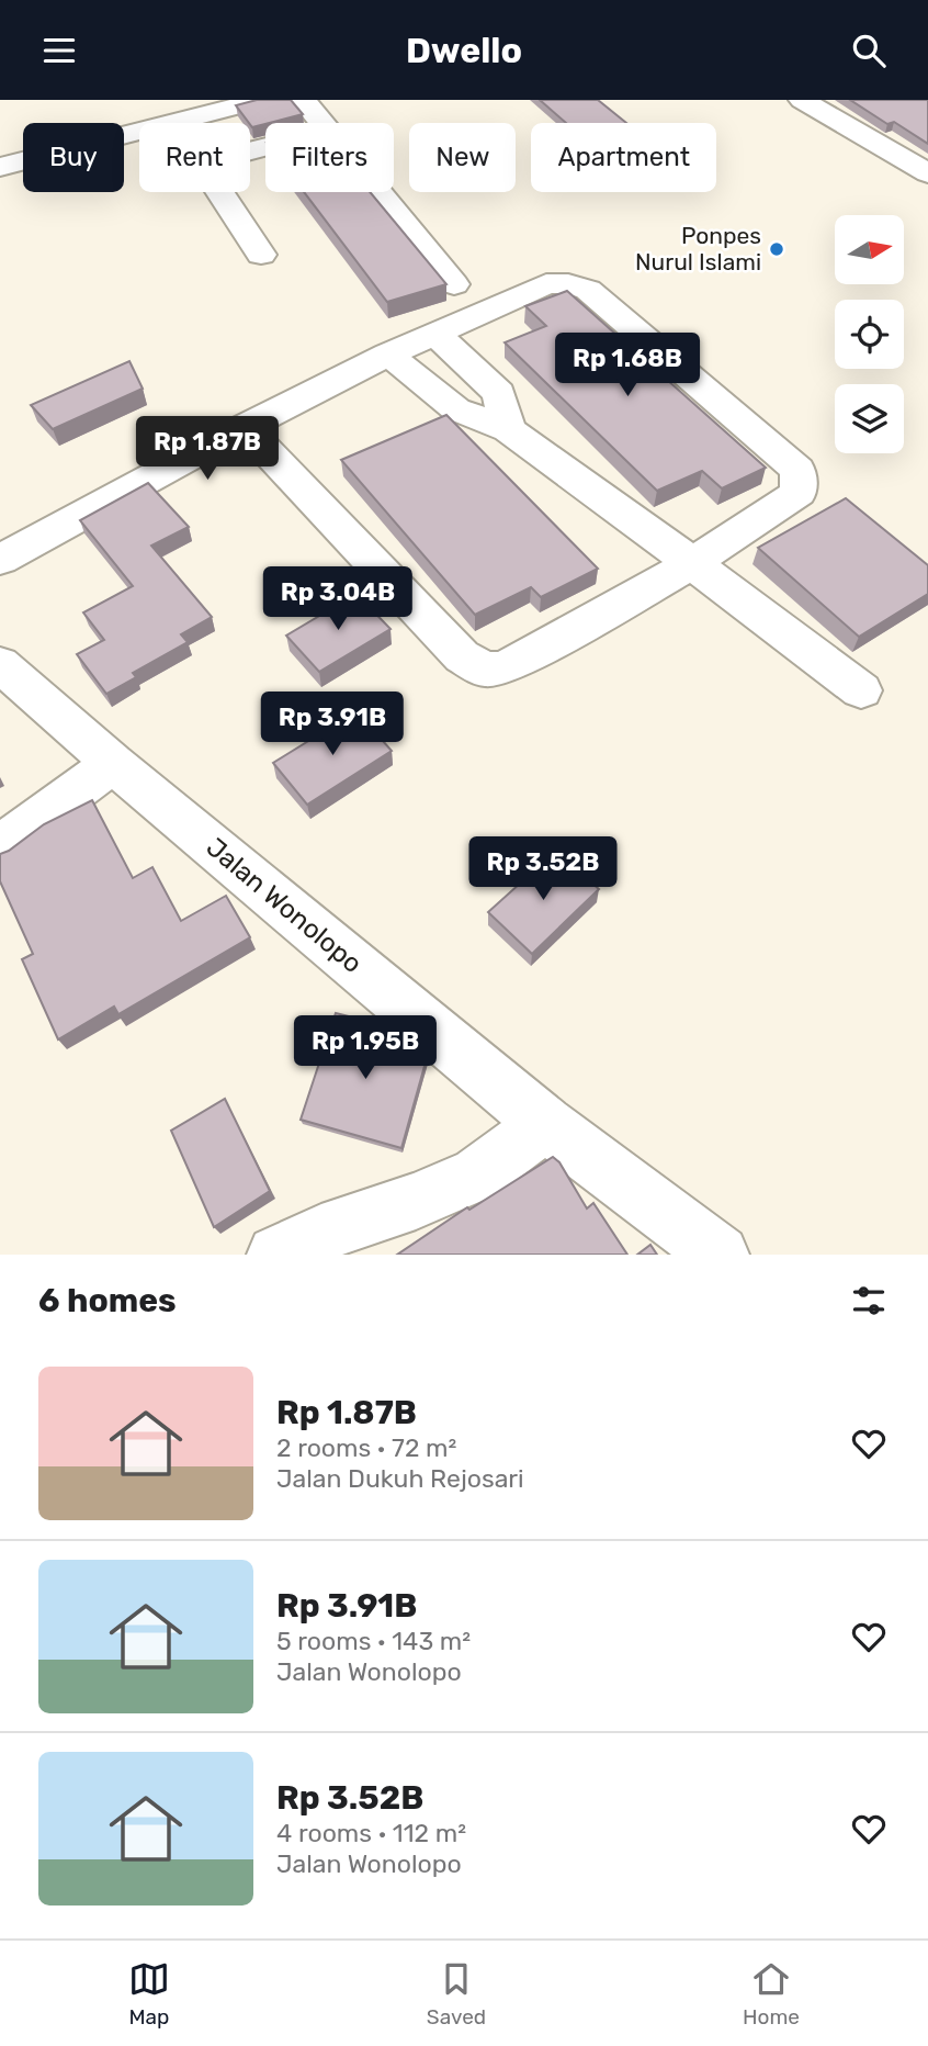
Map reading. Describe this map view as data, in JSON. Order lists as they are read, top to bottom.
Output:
{
  "streets": {
    "street": ["Jalan Wonolopo"]
  },
  "places": ["Ponpes Nurul Islami"],
  "north": "right",
  "page": {
    "header": "Dwello",
    "chip": [
      "Buy",
      "Rent",
      "Filters",
      "New",
      "Apartment"
    ],
    "price": [
      "Rp 1.68B",
      "Rp 1.87B",
      "Rp 3.04B",
      "Rp 3.91B",
      "Rp 3.52B",
      "Rp 1.95B"
    ],
    "heading": "6 homes",
    "list": [
      {
        "name": "Rp 1.87B",
        "note": "2 rooms · 72 m² · Jalan Dukuh Rejosari"
      },
      {
        "name": "Rp 3.91B",
        "note": "5 rooms · 143 m² · Jalan Wonolopo"
      },
      {
        "name": "Rp 3.52B",
        "note": "4 rooms · 112 m² · Jalan Wonolopo"
      }
    ],
    "tabs": ["Map", "Saved", "Home"]
  }
}
